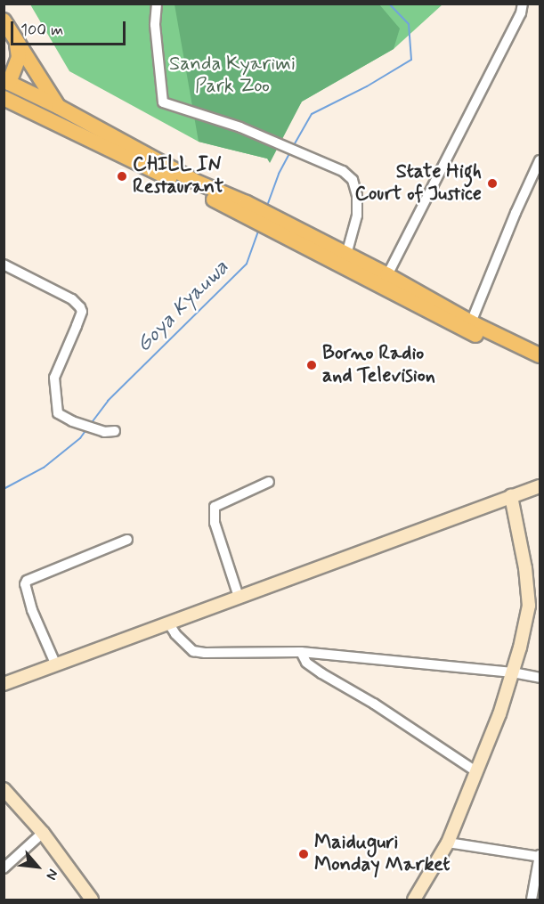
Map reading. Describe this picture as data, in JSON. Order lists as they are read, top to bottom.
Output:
{
  "water": ["Goya Kyauwa"],
  "parks": ["Sanda Kyarimi Park Zoo"],
  "places": [
    "CHILL IN Restaurant",
    "State High Court of Justice",
    "Borno Radio and Television",
    "Maiduguri Monday Market"
  ],
  "scale_bar": "100 m",
  "north": "bottom right"
}
